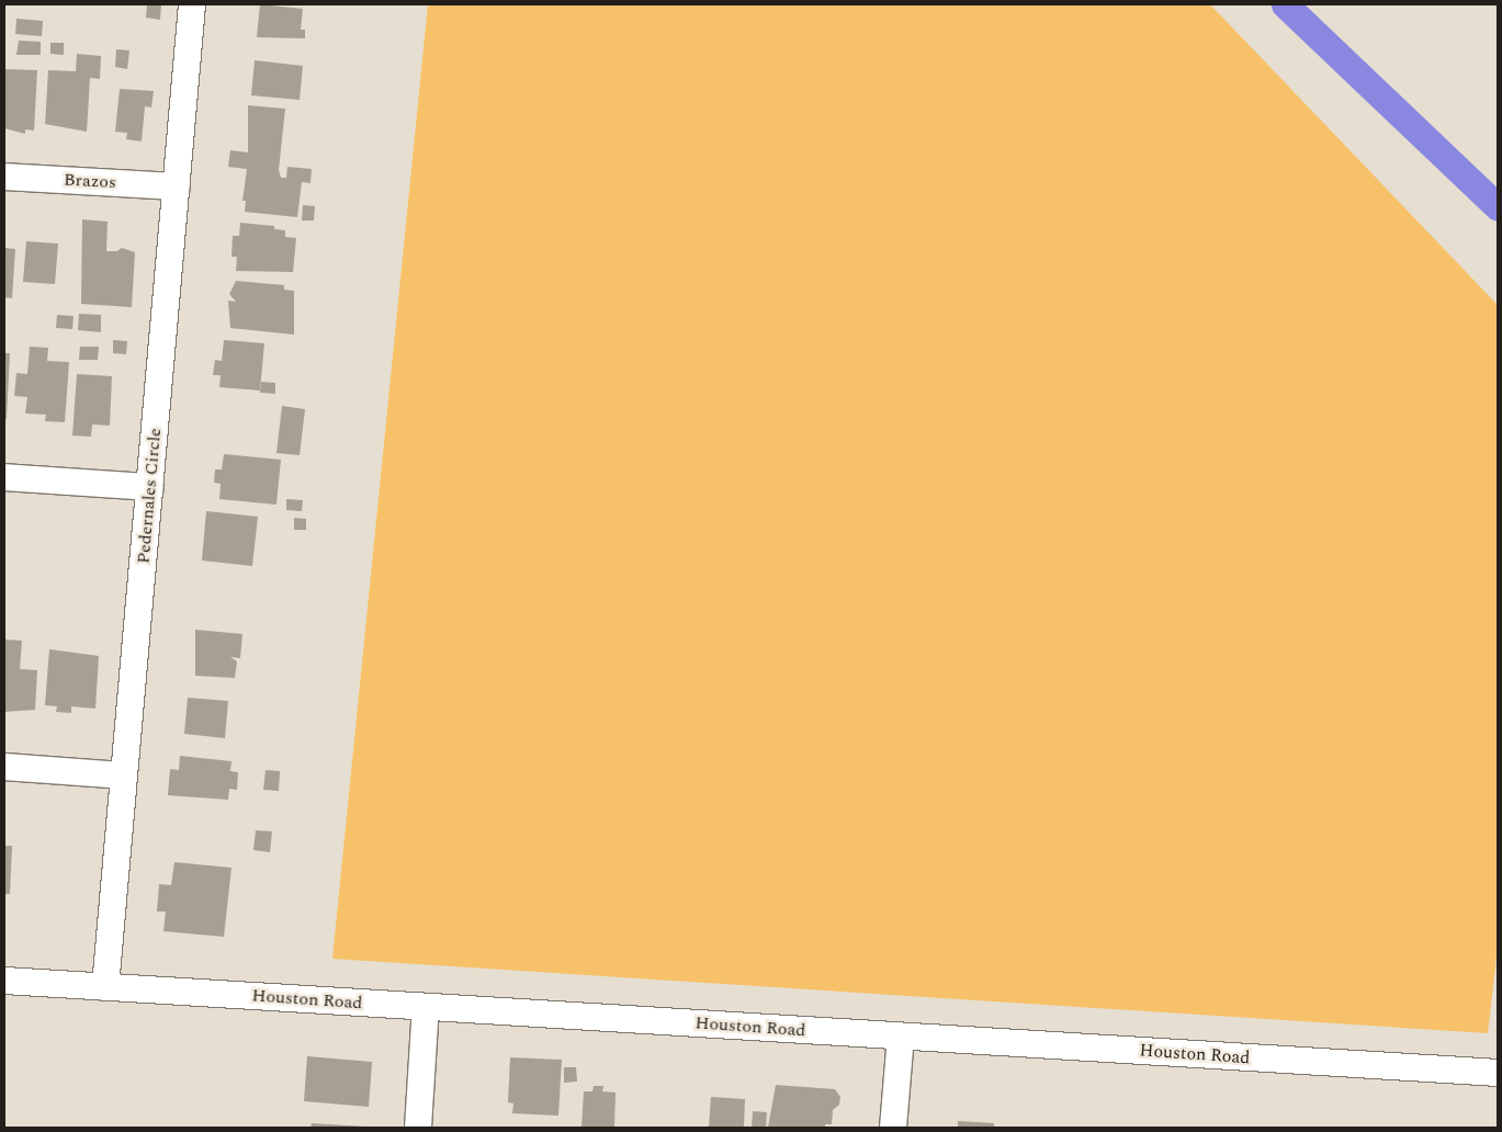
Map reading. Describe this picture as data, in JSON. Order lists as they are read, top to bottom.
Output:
{
  "streets": {
    "street": ["Brazos", "Pedernales Circle", "Houston Road"]
  },
  "crossings": [
    ["Brazos", "Pedernales Circle"],
    ["Pedernales Circle", "Houston Road"]
  ]
}
